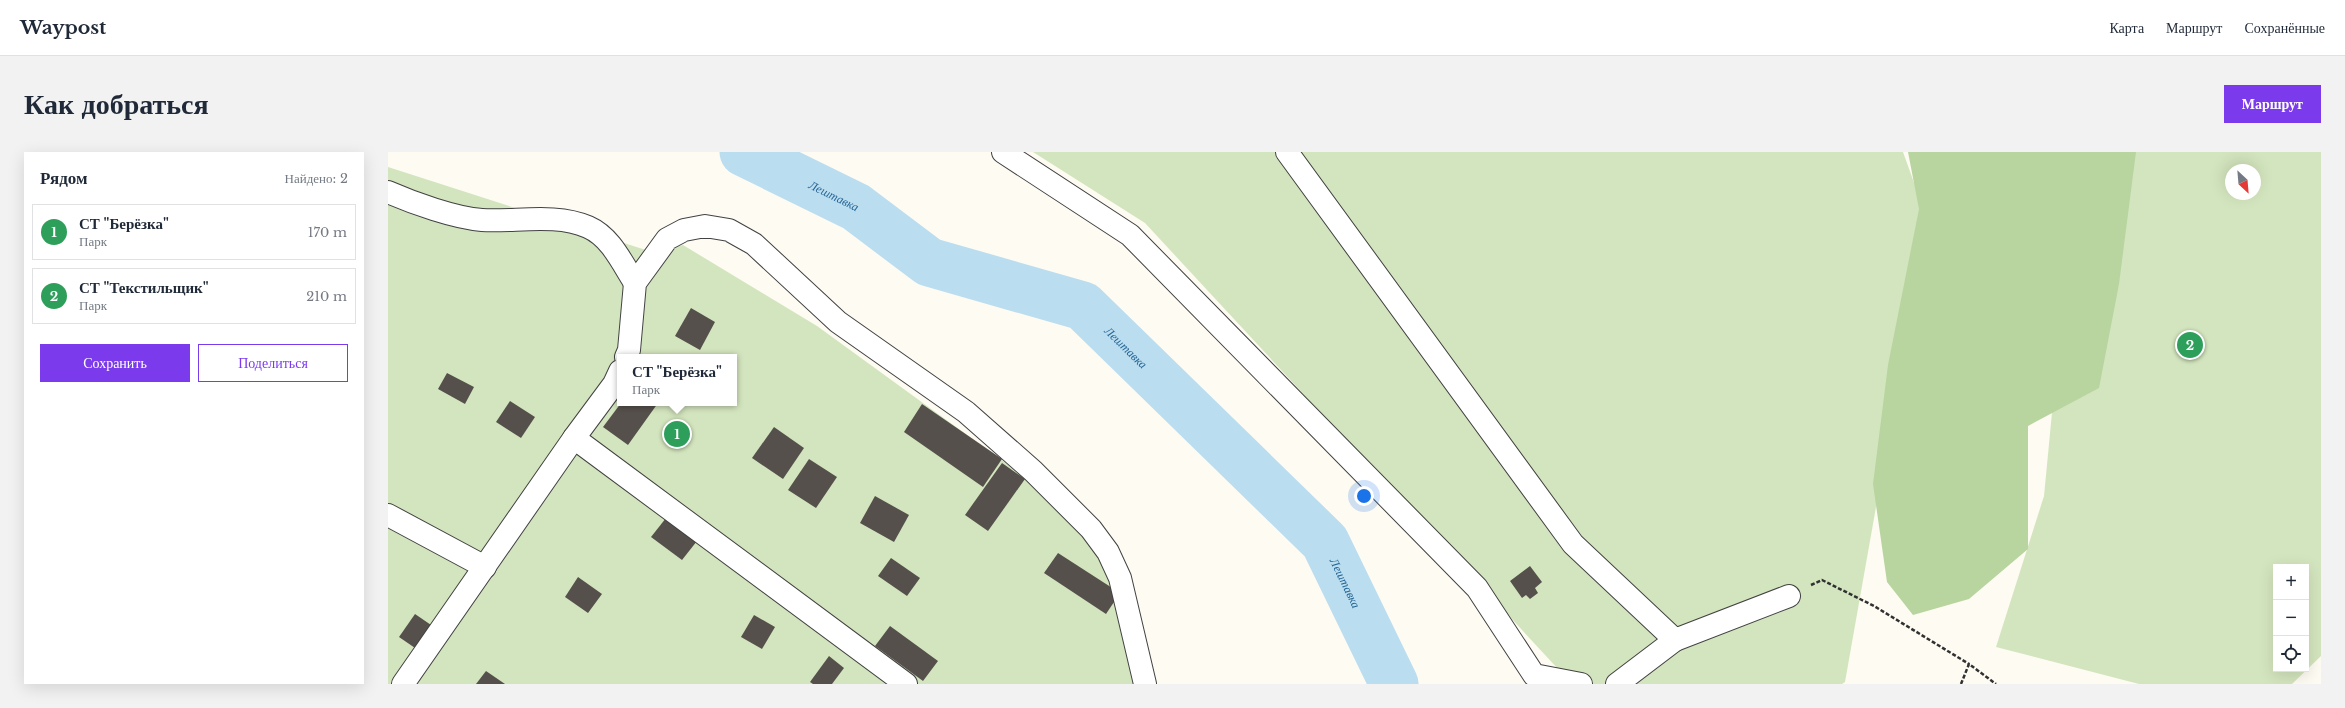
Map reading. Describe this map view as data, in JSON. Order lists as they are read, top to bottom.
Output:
{
  "water": ["Лештавка"],
  "north": "bottom right",
  "page": {
    "header": "Waypost",
    "nav": ["Карта", "Маршрут", "Сохранённые"],
    "buttons": [
      "Маршрут",
      ["Сохранить", "Поделиться"]
    ],
    "title": "Как добраться",
    "heading": ["Рядом", "Найдено: 2"],
    "list": [
      {
        "mark": "1",
        "name": "СТ \"Берёзка\"",
        "note": "Парк",
        "value": "170 m"
      },
      {
        "mark": "2",
        "name": "СТ \"Текстильщик\"",
        "note": "Парк",
        "value": "210 m"
      }
    ],
    "pins": ["2", "1"],
    "popup": ["СТ \"Берёзка\"", "Парк"],
    "map_buttons": ["+", "−"]
  }
}
